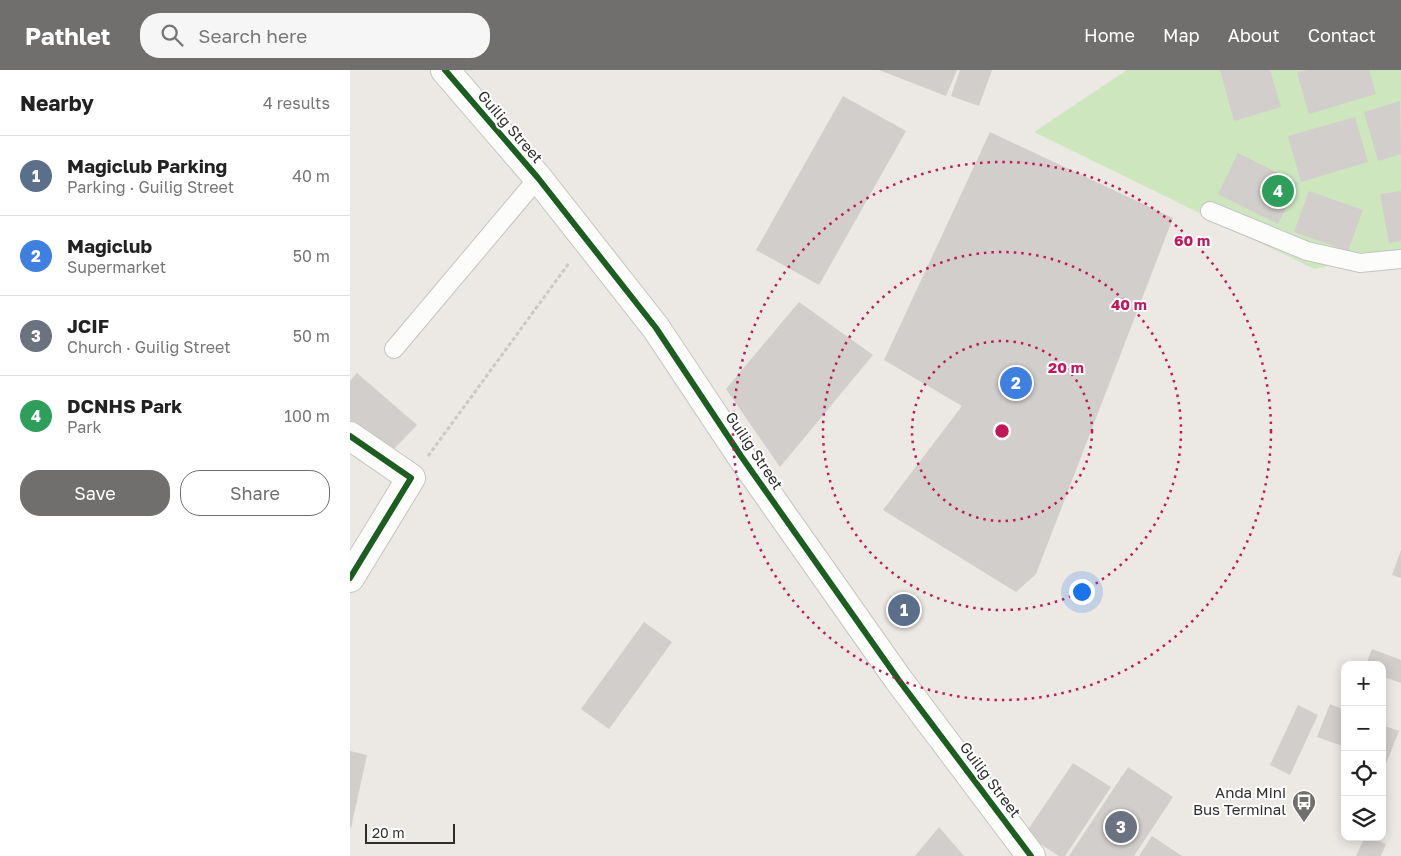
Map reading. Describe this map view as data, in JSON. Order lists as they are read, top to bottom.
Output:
{
  "streets": {
    "street": ["Guilig Street"]
  },
  "places": {
    "bus stop": ["Anda Mini Bus Terminal"]
  },
  "scale_bar": "20 m",
  "page": {
    "header": "Pathlet",
    "search": "Search here",
    "nav": [
      "Home",
      "Map",
      "About",
      "Contact"
    ],
    "heading": ["Nearby", "4 results"],
    "list": [
      {
        "mark": "1",
        "name": "Magiclub Parking",
        "note": "Parking · Guilig Street",
        "value": "40 m"
      },
      {
        "mark": "2",
        "name": "Magiclub",
        "note": "Supermarket",
        "value": "50 m"
      },
      {
        "mark": "3",
        "name": "JCIF",
        "note": "Church · Guilig Street",
        "value": "50 m"
      },
      {
        "mark": "4",
        "name": "DCNHS Park",
        "note": "Park",
        "value": "100 m"
      }
    ],
    "pins": [
      "4",
      "2",
      "1",
      "3"
    ],
    "buttons": ["Save", "Share"],
    "map_buttons": ["+", "−"],
    "scale": "20 m"
  },
  "rings": ["60 m", "40 m", "20 m"]
}
